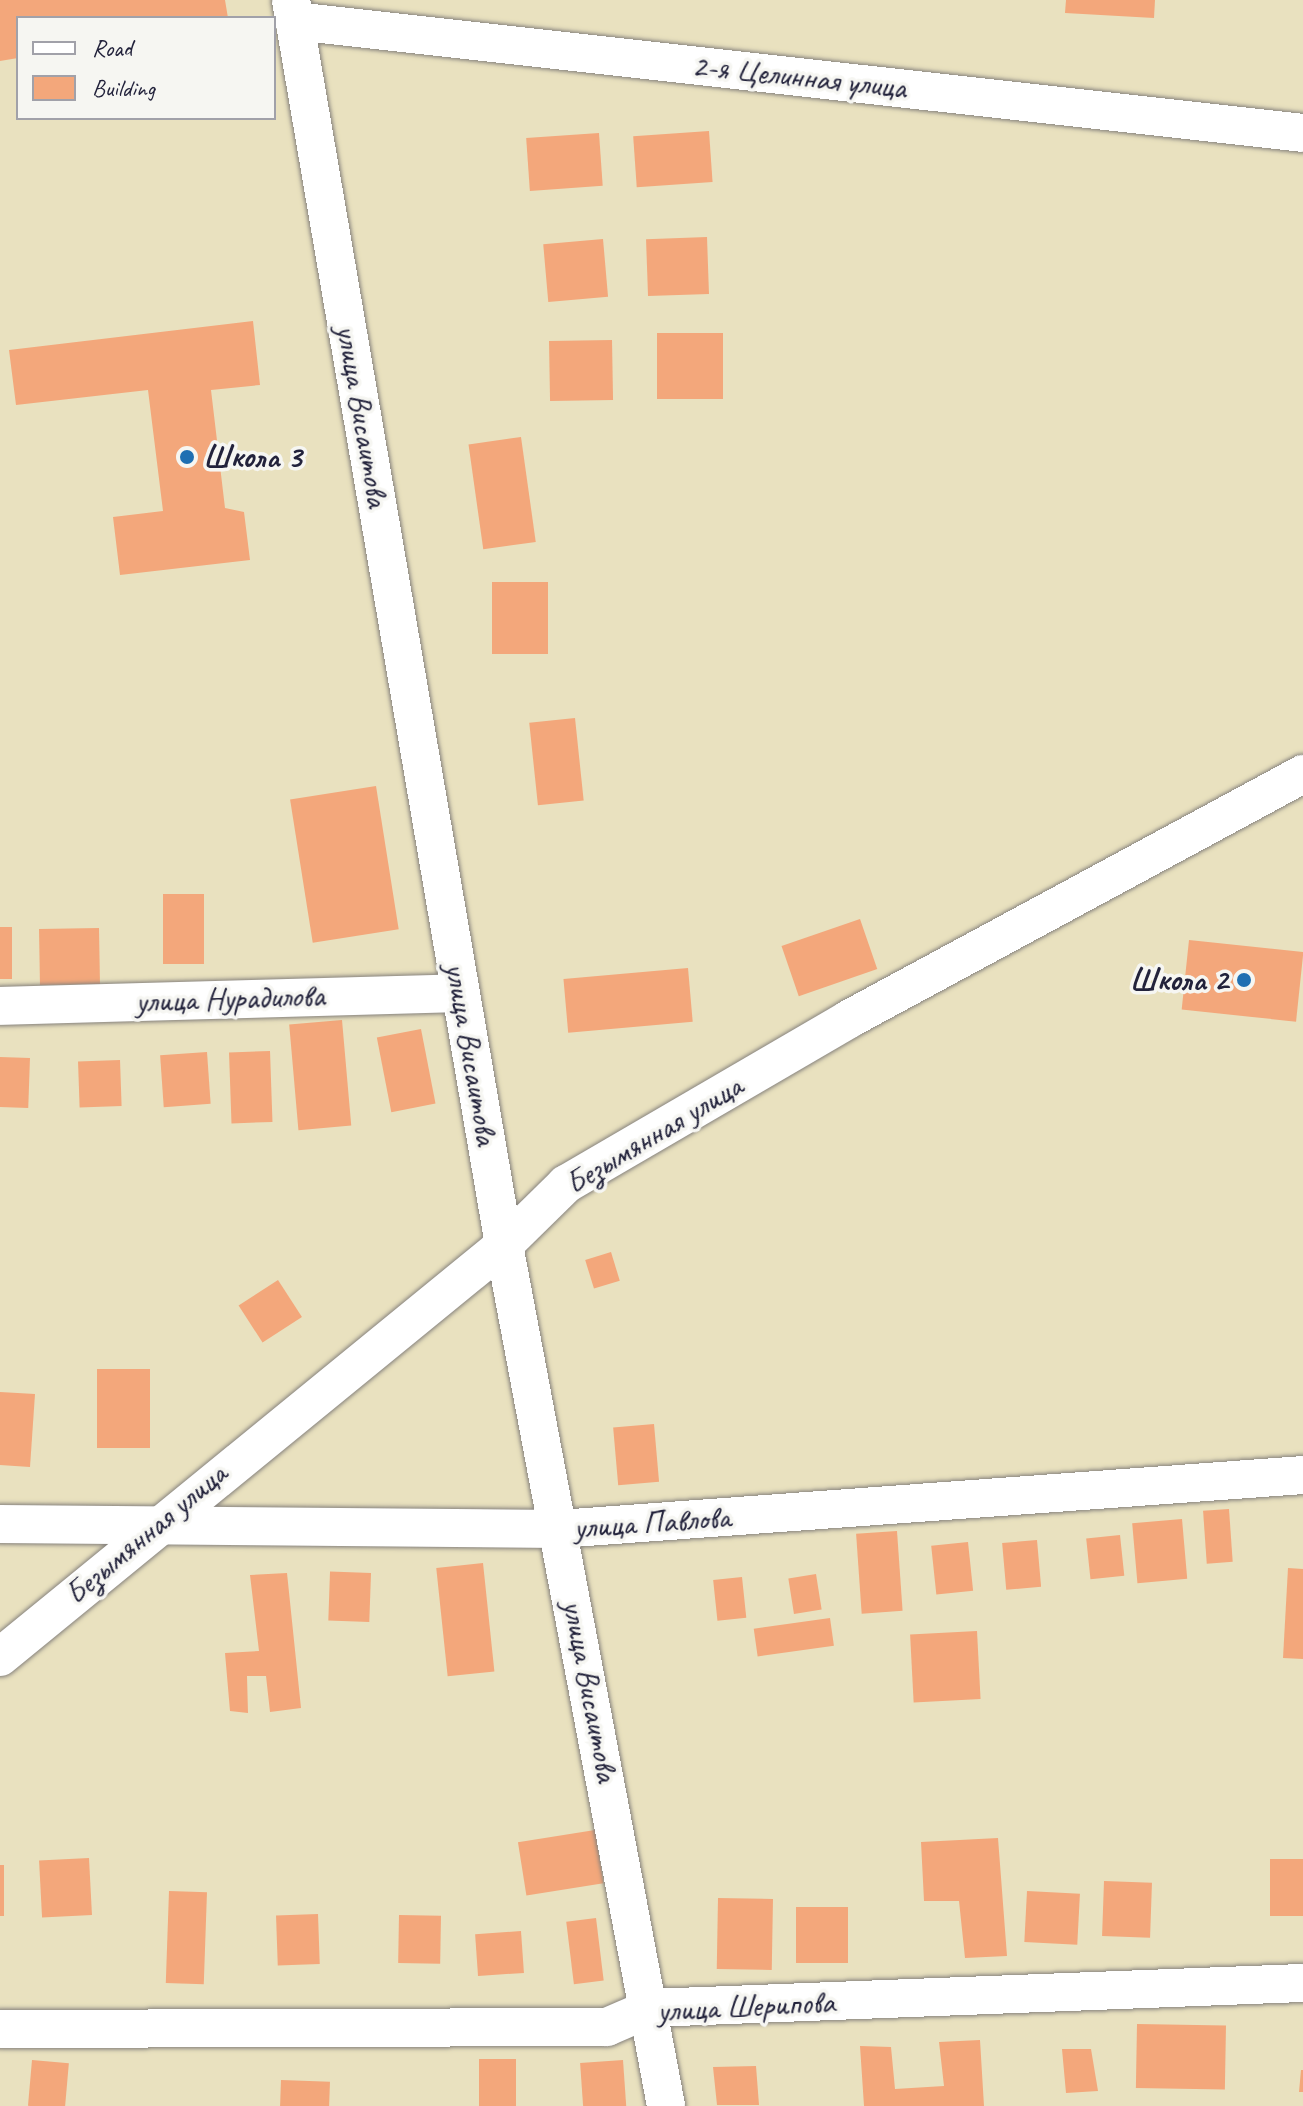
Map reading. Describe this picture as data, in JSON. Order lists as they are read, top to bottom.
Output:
{
  "streets": {
    "street": [
      "2-я Целинная улица",
      "улица Висаитова",
      "улица Нурадилова",
      "Безымянная улица",
      "улица Павлова",
      "улица Шерипова"
    ]
  },
  "crossings": [
    ["2-я Целинная улица", "улица Висаитова"],
    ["улица Висаитова", "улица Нурадилова"],
    ["улица Висаитова", "Безымянная улица"],
    ["улица Висаитова", "улица Павлова"],
    ["улица Висаитова", "улица Шерипова"],
    ["Безымянная улица", "улица Павлова"]
  ],
  "places": ["Школа 3", "Школа 2"],
  "legend": ["Road", "Building"]
}
